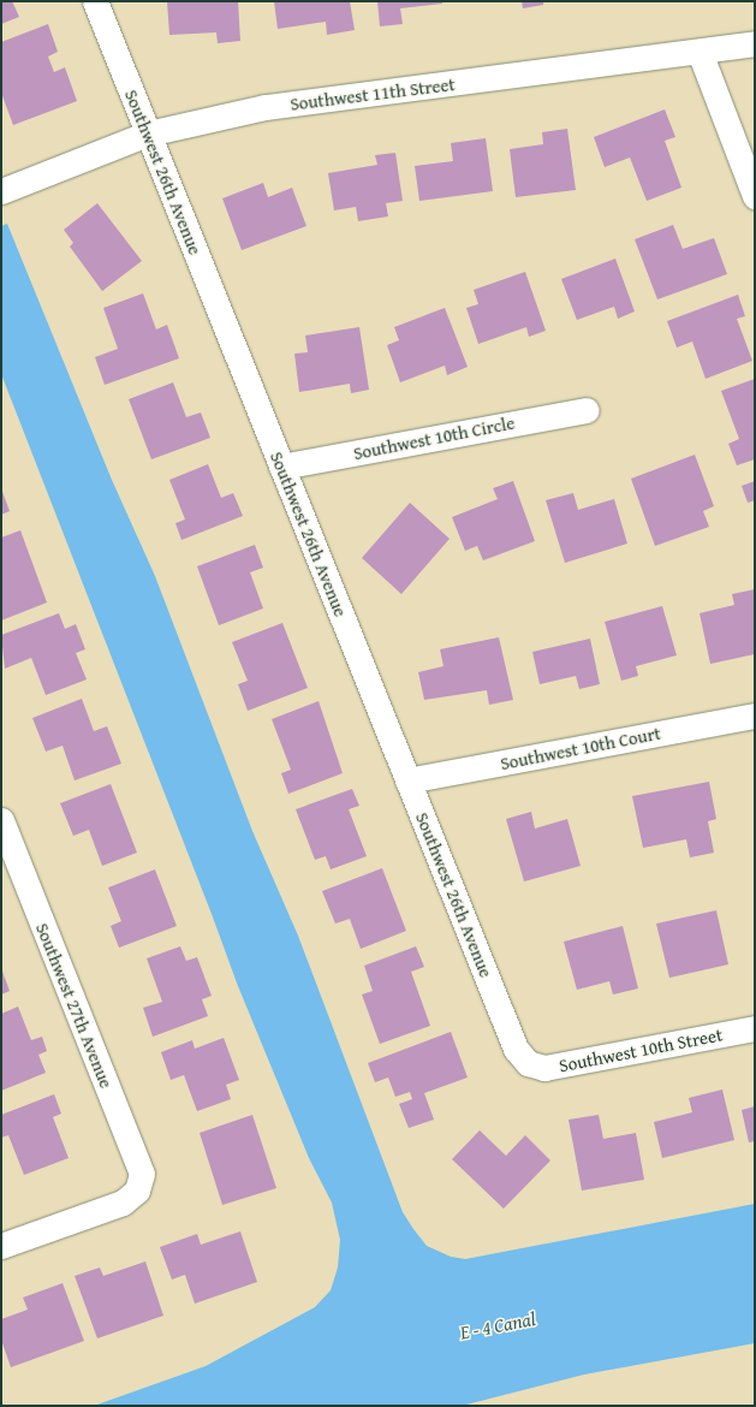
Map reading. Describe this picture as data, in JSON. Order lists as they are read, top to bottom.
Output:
{
  "streets": {
    "street": [
      "Southwest 11th Street",
      "Southwest 26th Avenue",
      "Southwest 10th Circle",
      "Southwest 10th Court",
      "Southwest 27th Avenue",
      "Southwest 10th Street"
    ]
  },
  "crossings": [
    ["Southwest 11th Street", "Southwest 26th Avenue"],
    ["Southwest 26th Avenue", "Southwest 10th Circle"],
    ["Southwest 26th Avenue", "Southwest 10th Court"],
    ["Southwest 26th Avenue", "Southwest 10th Street"]
  ],
  "water": ["E - 4 Canal"]
}
